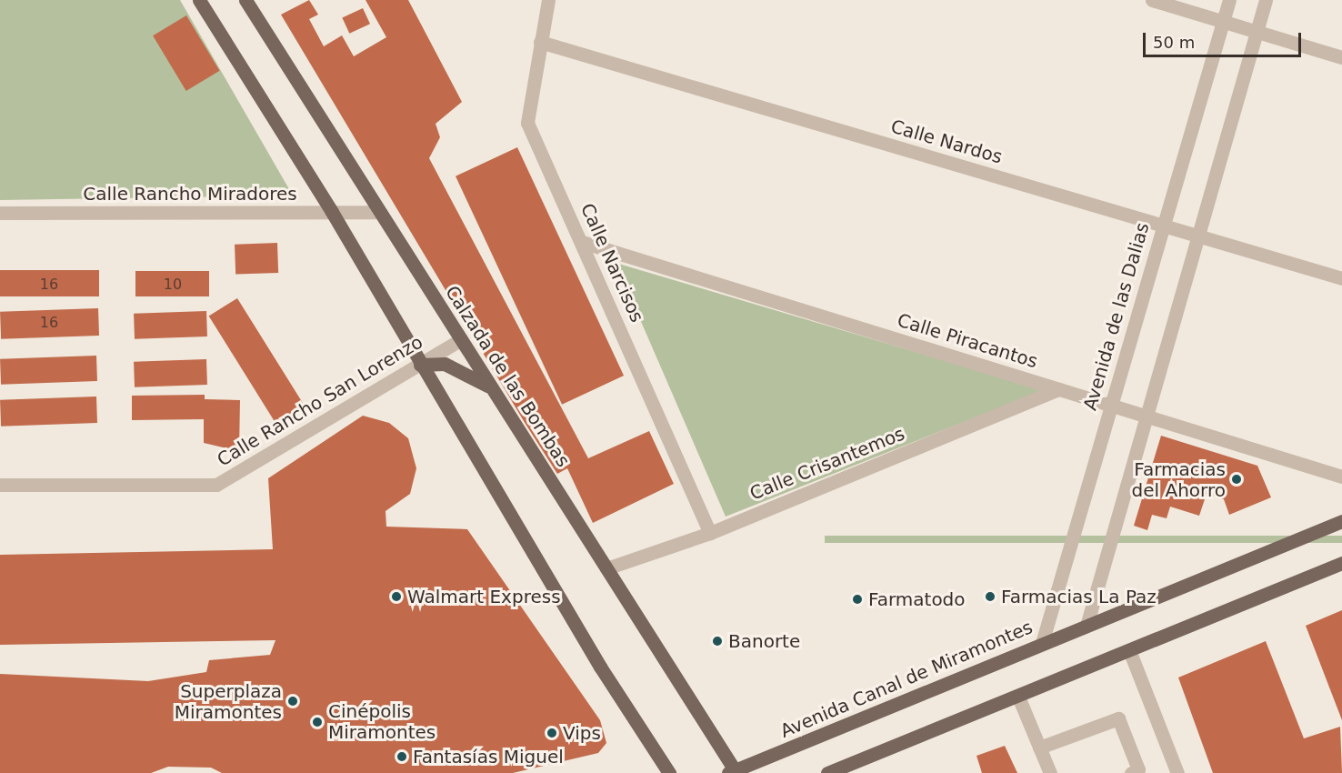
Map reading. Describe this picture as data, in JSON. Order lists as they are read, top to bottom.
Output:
{
  "streets": {
    "main road": ["Calzada de las Bombas", "Avenida Canal de Miramontes"],
    "street": [
      "Calle Nardos",
      "Calle Rancho Miradores",
      "Calle Narcisos",
      "Avenida de las Dalias",
      "Calle Piracantos",
      "Calle Rancho San Lorenzo",
      "Calle Crisantemos"
    ]
  },
  "crossings": [
    ["Calle Nardos", "Calle Narcisos"],
    ["Calle Nardos", "Avenida de las Dalias"],
    ["Calle Rancho Miradores", "Calzada de las Bombas"],
    ["Calle Narcisos", "Calle Piracantos"],
    ["Calle Narcisos", "Calle Crisantemos"],
    ["Avenida de las Dalias", "Calle Piracantos"],
    ["Avenida de las Dalias", "Avenida Canal de Miramontes"],
    ["Calle Piracantos", "Calle Crisantemos"],
    ["Calzada de las Bombas", "Calle Rancho San Lorenzo"],
    ["Calzada de las Bombas", "Calle Crisantemos"],
    ["Calzada de las Bombas", "Avenida Canal de Miramontes"]
  ],
  "places": [
    "Farmacias del Ahorro",
    "Walmart Express",
    "Farmacias La Paz",
    "Farmatodo",
    "Banorte",
    "Superplaza Miramontes",
    "Cinépolis Miramontes",
    "Vips",
    "Fantasías Miguel"
  ],
  "house_numbers": ["16", "10", "16"],
  "scale_bar": "50 m"
}
